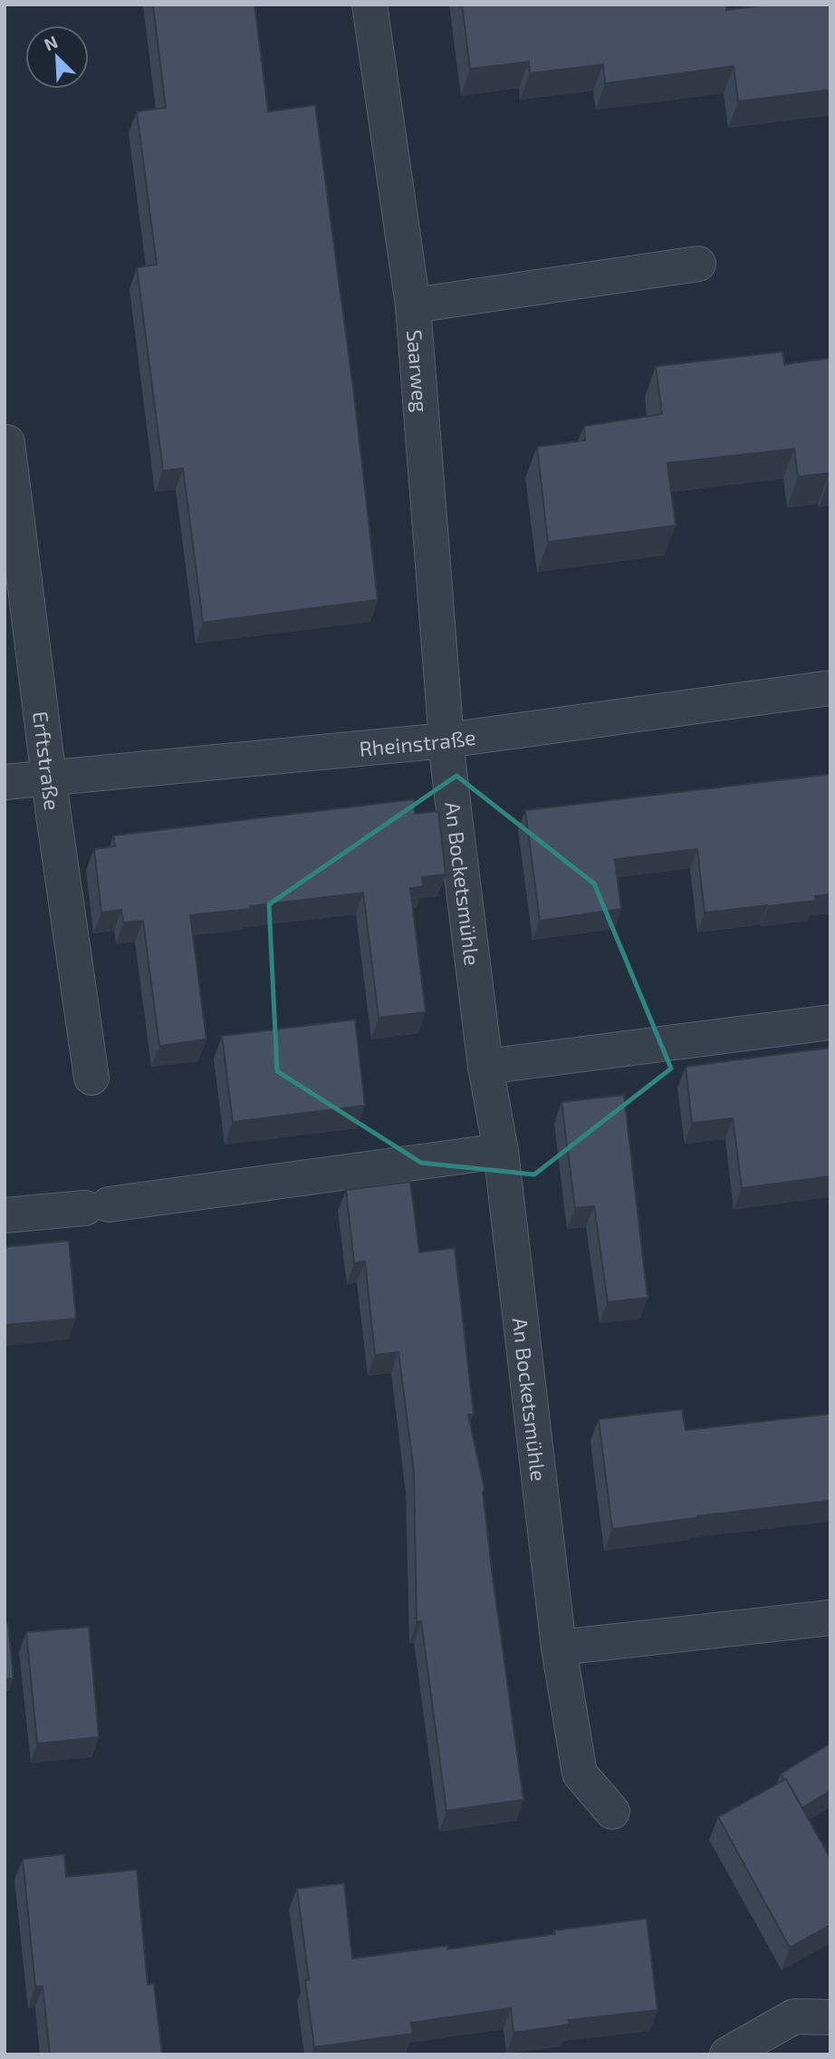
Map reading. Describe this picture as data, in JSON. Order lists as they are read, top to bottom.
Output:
{
  "streets": {
    "street": [
      "Saarweg",
      "Rheinstraße",
      "Erftstraße",
      "An Bocketsmühle"
    ]
  },
  "crossings": [
    ["Saarweg", "Rheinstraße"],
    ["Saarweg", "An Bocketsmühle"],
    ["Rheinstraße", "Erftstraße"],
    ["Rheinstraße", "An Bocketsmühle"]
  ],
  "north": "top left"
}
